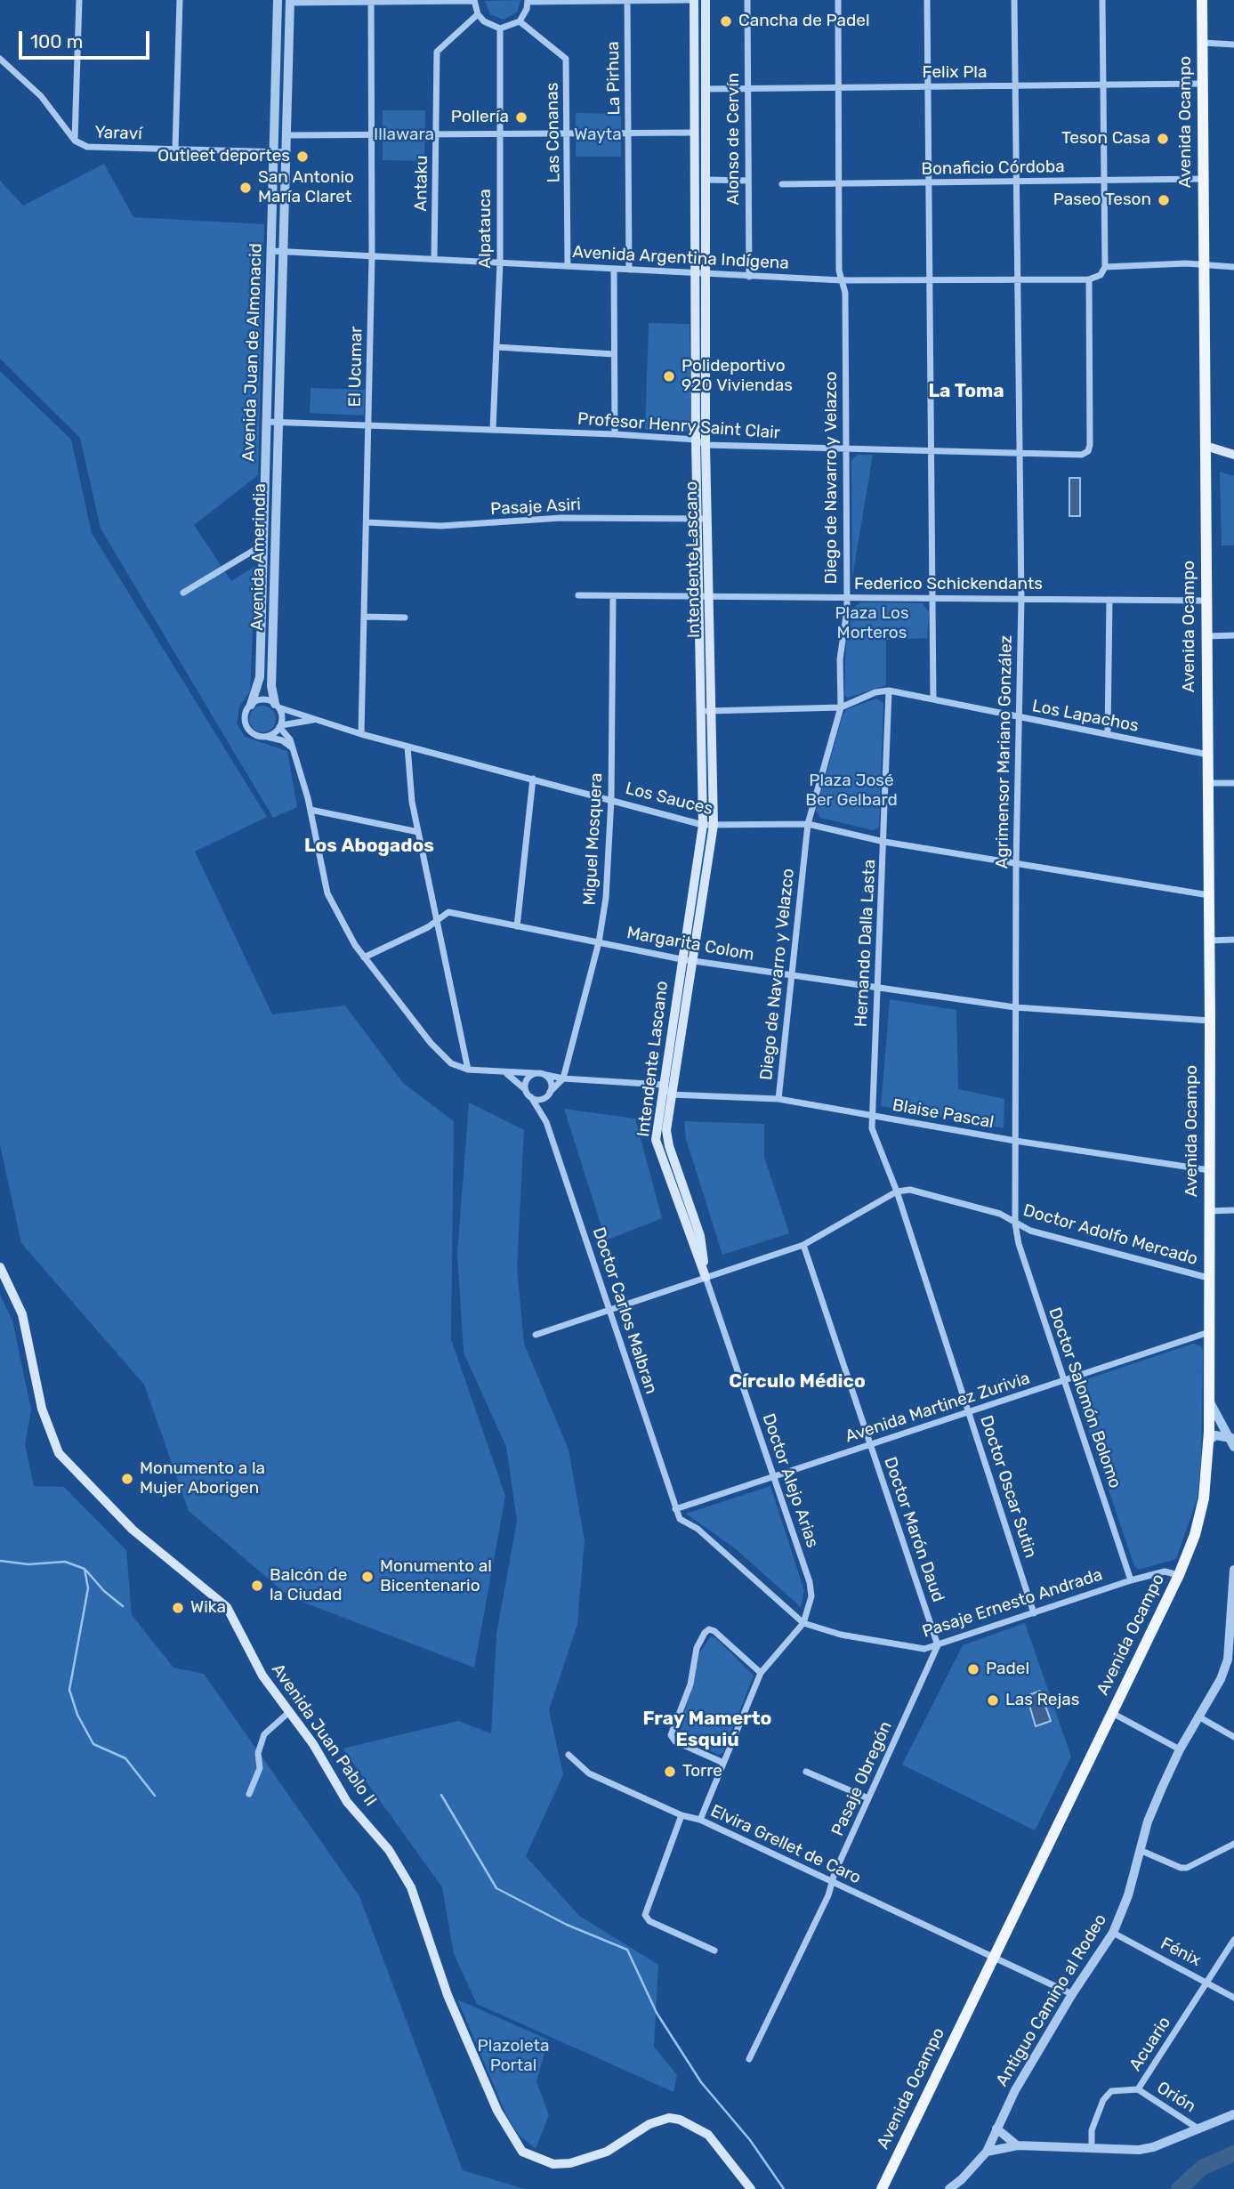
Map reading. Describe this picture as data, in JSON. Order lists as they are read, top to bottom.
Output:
{
  "streets": {
    "main road": ["Avenida Ocampo", "Intendente Lascano", "Avenida Juan Pablo II"],
    "street": [
      "Felix Pla",
      "La Pirhua",
      "Las Conanas",
      "Yaraví",
      "Alonso de Cervín",
      "Bonaficio Córdoba",
      "Antaku",
      "Alpatauca",
      "Avenida Argentina Indígena",
      "Avenida Juan de Almonacid",
      "El Ucumar",
      "Profesor Henry Saint Clair",
      "Diego de Navarro y Velazco",
      "Pasaje Asiri",
      "Avenida Amerindia",
      "Federico Schickendants",
      "Los Lapachos",
      "Agrimensor Mariano González",
      "Los Sauces",
      "Miguel Mosquera",
      "Hernando Dalla Lasta",
      "Margarita Colom",
      "Blaise Pascal",
      "Doctor Adolfo Mercado",
      "Doctor Carlos Malbran",
      "Doctor Salomón Bolomo",
      "Avenida Martinez Zurivia",
      "Doctor Alejo Arias",
      "Doctor Oscar Sutin",
      "Doctor Marón Daud",
      "Pasaje Ernesto Andrada",
      "Pasaje Obregón",
      "Elvira Grellet de Caro",
      "Fénix",
      "Antiguo Camino al Rodeo",
      "Acuario",
      "Orión"
    ]
  },
  "crossings": [
    ["Felix Pla", "Avenida Ocampo"],
    ["Felix Pla", "Alonso de Cervín"],
    ["Felix Pla", "Diego de Navarro y Velazco"],
    ["Felix Pla", "Intendente Lascano"],
    ["Felix Pla", "Agrimensor Mariano González"],
    ["La Pirhua", "Avenida Argentina Indígena"],
    ["Avenida Ocampo", "Bonaficio Córdoba"],
    ["Avenida Ocampo", "Federico Schickendants"],
    ["Avenida Ocampo", "Los Lapachos"],
    ["Avenida Ocampo", "Los Sauces"],
    ["Avenida Ocampo", "Margarita Colom"],
    ["Avenida Ocampo", "Blaise Pascal"],
    ["Avenida Ocampo", "Doctor Adolfo Mercado"],
    ["Avenida Ocampo", "Avenida Martinez Zurivia"],
    ["Avenida Ocampo", "Pasaje Ernesto Andrada"],
    ["Avenida Ocampo", "Elvira Grellet de Caro"],
    ["Las Conanas", "Avenida Argentina Indígena"],
    ["Yaraví", "Avenida Juan de Almonacid"],
    ["Yaraví", "Avenida Amerindia"],
    ["Alonso de Cervín", "Avenida Argentina Indígena"],
    ["Bonaficio Córdoba", "Diego de Navarro y Velazco"],
    ["Bonaficio Córdoba", "Agrimensor Mariano González"],
    ["Antaku", "Avenida Argentina Indígena"],
    ["Alpatauca", "Avenida Argentina Indígena"],
    ["Alpatauca", "Profesor Henry Saint Clair"],
    ["Avenida Argentina Indígena", "Avenida Juan de Almonacid"],
    ["Avenida Argentina Indígena", "El Ucumar"],
    ["Avenida Argentina Indígena", "Profesor Henry Saint Clair"],
    ["Avenida Argentina Indígena", "Diego de Navarro y Velazco"],
    ["Avenida Argentina Indígena", "Avenida Amerindia"],
    ["Avenida Argentina Indígena", "Intendente Lascano"],
    ["Avenida Argentina Indígena", "Agrimensor Mariano González"],
    ["Avenida Juan de Almonacid", "Profesor Henry Saint Clair"],
    ["Avenida Juan de Almonacid", "Avenida Amerindia"],
    ["Avenida Juan de Almonacid", "Los Sauces"],
    ["El Ucumar", "Profesor Henry Saint Clair"],
    ["El Ucumar", "Pasaje Asiri"],
    ["El Ucumar", "Los Sauces"],
    ["Profesor Henry Saint Clair", "Diego de Navarro y Velazco"],
    ["Profesor Henry Saint Clair", "Avenida Amerindia"],
    ["Profesor Henry Saint Clair", "Intendente Lascano"],
    ["Profesor Henry Saint Clair", "Agrimensor Mariano González"],
    ["Diego de Navarro y Velazco", "Federico Schickendants"],
    ["Diego de Navarro y Velazco", "Los Lapachos"],
    ["Diego de Navarro y Velazco", "Los Sauces"],
    ["Diego de Navarro y Velazco", "Margarita Colom"],
    ["Diego de Navarro y Velazco", "Blaise Pascal"],
    ["Pasaje Asiri", "Intendente Lascano"],
    ["Avenida Amerindia", "Los Sauces"],
    ["Intendente Lascano", "Federico Schickendants"],
    ["Intendente Lascano", "Los Lapachos"],
    ["Intendente Lascano", "Los Sauces"],
    ["Intendente Lascano", "Margarita Colom"],
    ["Intendente Lascano", "Blaise Pascal"],
    ["Intendente Lascano", "Doctor Alejo Arias"],
    ["Federico Schickendants", "Agrimensor Mariano González"],
    ["Federico Schickendants", "Miguel Mosquera"],
    ["Los Lapachos", "Agrimensor Mariano González"],
    ["Los Lapachos", "Hernando Dalla Lasta"],
    ["Agrimensor Mariano González", "Los Sauces"],
    ["Agrimensor Mariano González", "Margarita Colom"],
    ["Agrimensor Mariano González", "Blaise Pascal"],
    ["Agrimensor Mariano González", "Doctor Adolfo Mercado"],
    ["Agrimensor Mariano González", "Doctor Salomón Bolomo"],
    ["Los Sauces", "Miguel Mosquera"],
    ["Los Sauces", "Hernando Dalla Lasta"],
    ["Miguel Mosquera", "Margarita Colom"],
    ["Hernando Dalla Lasta", "Margarita Colom"],
    ["Hernando Dalla Lasta", "Blaise Pascal"],
    ["Hernando Dalla Lasta", "Doctor Adolfo Mercado"],
    ["Hernando Dalla Lasta", "Doctor Oscar Sutin"],
    ["Doctor Adolfo Mercado", "Doctor Salomón Bolomo"],
    ["Doctor Adolfo Mercado", "Doctor Oscar Sutin"],
    ["Doctor Carlos Malbran", "Avenida Martinez Zurivia"],
    ["Doctor Carlos Malbran", "Pasaje Ernesto Andrada"],
    ["Doctor Salomón Bolomo", "Avenida Martinez Zurivia"],
    ["Doctor Salomón Bolomo", "Pasaje Ernesto Andrada"],
    ["Avenida Martinez Zurivia", "Doctor Alejo Arias"],
    ["Avenida Martinez Zurivia", "Doctor Oscar Sutin"],
    ["Avenida Martinez Zurivia", "Doctor Marón Daud"],
    ["Avenida Martinez Zurivia", "Pasaje Ernesto Andrada"],
    ["Doctor Alejo Arias", "Pasaje Ernesto Andrada"],
    ["Doctor Oscar Sutin", "Pasaje Ernesto Andrada"],
    ["Doctor Marón Daud", "Pasaje Ernesto Andrada"],
    ["Doctor Marón Daud", "Pasaje Obregón"],
    ["Pasaje Ernesto Andrada", "Pasaje Obregón"],
    ["Pasaje Obregón", "Elvira Grellet de Caro"],
    ["Elvira Grellet de Caro", "Antiguo Camino al Rodeo"],
    ["Fénix", "Antiguo Camino al Rodeo"],
    ["Fénix", "Acuario"],
    ["Acuario", "Orión"]
  ],
  "districts": [
    "La Toma",
    "Los Abogados",
    "Círculo Médico",
    "Fray Mamerto Esquiú"
  ],
  "parks": [
    "Illawara",
    "Wayta",
    "Plaza Los Morteros",
    "Plaza José Ber Gelbard",
    "Plazoleta Portal"
  ],
  "places": [
    "Cancha de Padel",
    "Pollería",
    "Teson Casa",
    "Outleet deportes",
    "San Antonio María Claret",
    "Paseo Teson",
    "Polideportivo 920 Viviendas",
    "Monumento a la Mujer Aborigen",
    "Monumento al Bicentenario",
    "Balcón de la Ciudad",
    "Wika",
    "Padel",
    "Las Rejas",
    "Torre"
  ],
  "scale_bar": "100 m"
}
